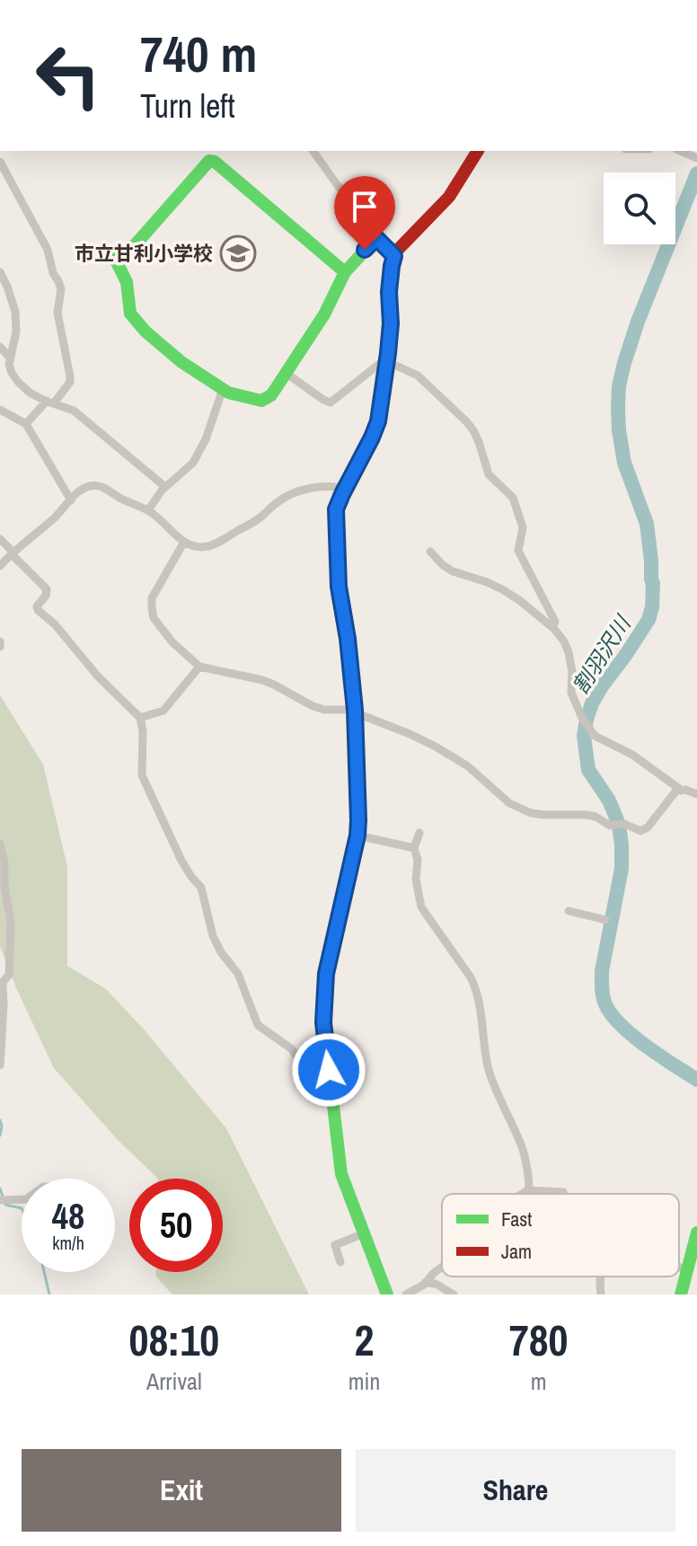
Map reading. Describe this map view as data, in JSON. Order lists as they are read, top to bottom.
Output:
{
  "water": ["割羽沢川"],
  "places": {
    "school or university": ["市立甘利小学校"]
  },
  "legend": ["Fast", "Jam"],
  "page": {
    "turn": ["740 m", "Turn left"],
    "speed": "48 km/h",
    "limit": "50",
    "eta": [
      "08:10",
      "Arrival",
      "2",
      "min",
      "780",
      "m"
    ],
    "buttons": ["Exit", "Share"]
  }
}
